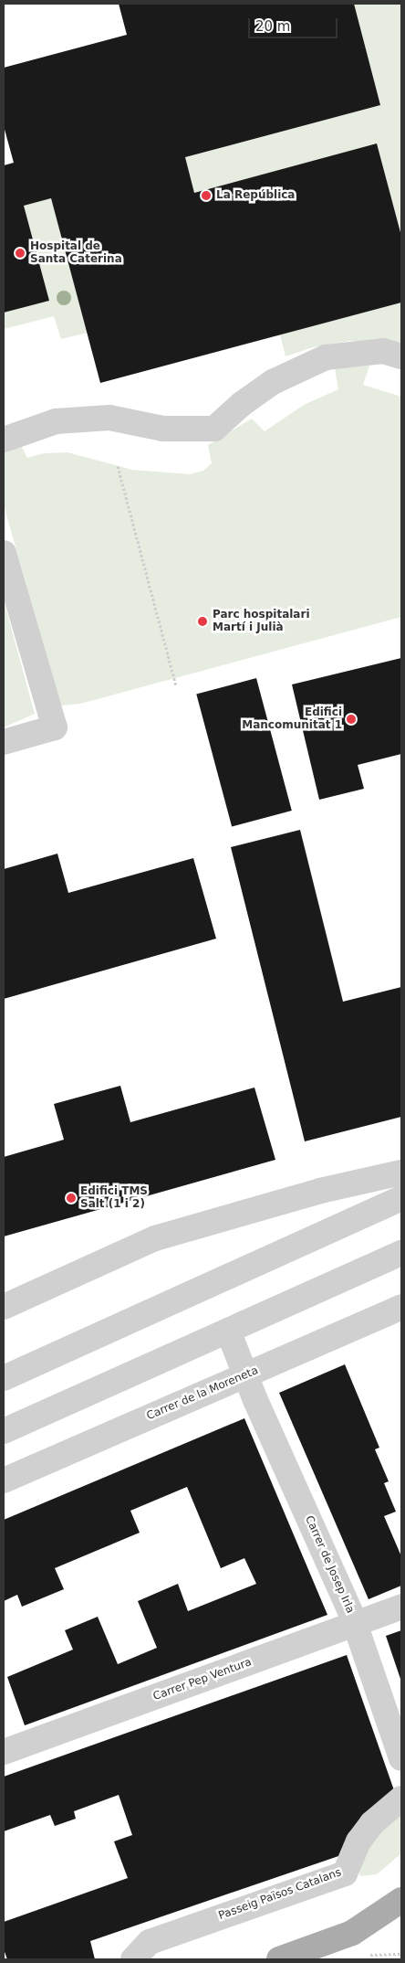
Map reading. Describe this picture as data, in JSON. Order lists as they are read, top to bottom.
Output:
{
  "streets": {
    "street": [
      "Carrer de la Moreneta",
      "Carrer de Josep Irla",
      "Carrer Pep Ventura",
      "Passeig Països Catalans"
    ]
  },
  "crossings": [
    ["Carrer de la Moreneta", "Carrer de Josep Irla"],
    ["Carrer de Josep Irla", "Carrer Pep Ventura"]
  ],
  "places": [
    "La República",
    "Hospital de Santa Caterina",
    "Parc hospitalari Martí i Julià",
    "Edifici Mancomunitat 1",
    "Edifici TMS Salt (1 i 2)"
  ],
  "scale_bar": "20 m"
}
